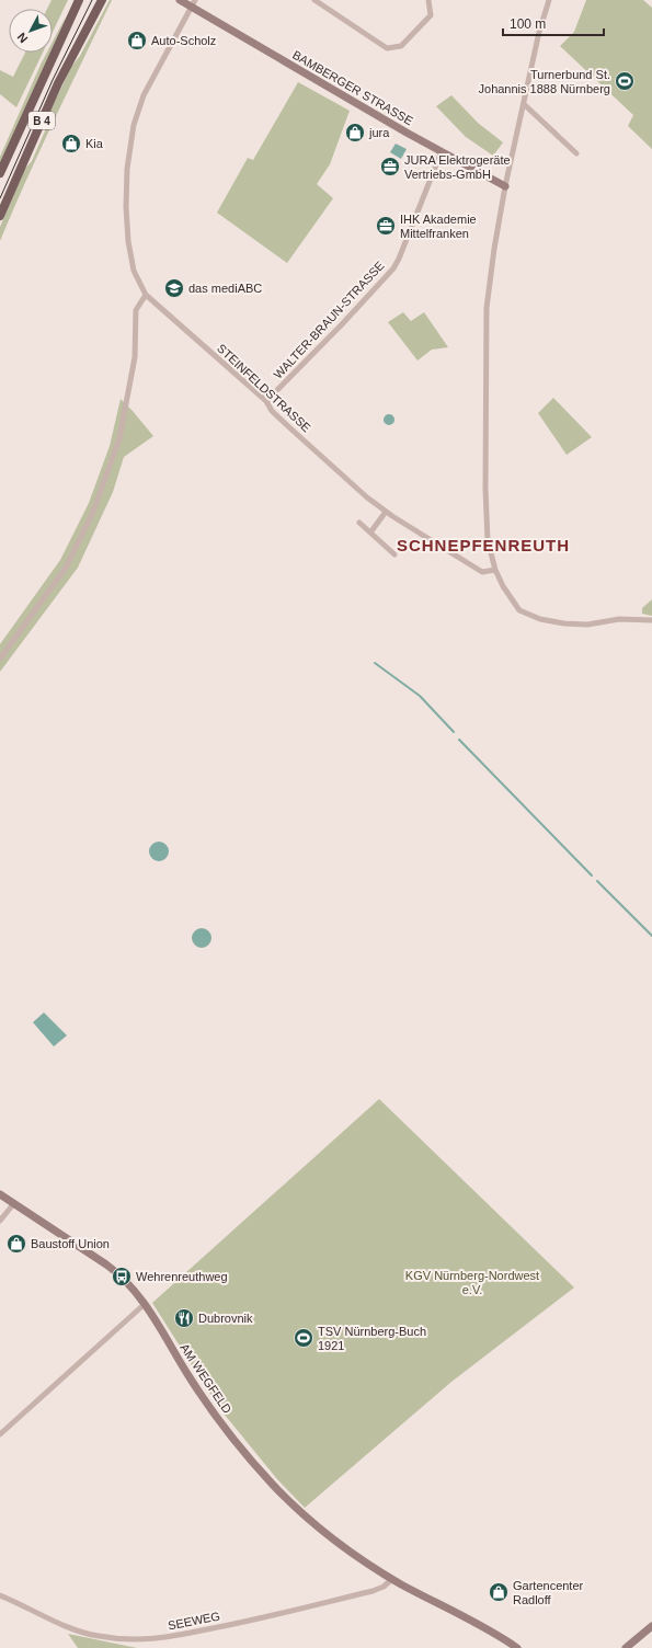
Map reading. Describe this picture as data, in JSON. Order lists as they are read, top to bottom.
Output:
{
  "streets": {
    "main road": ["B 4"],
    "street": [
      "BAMBERGER STRASSE",
      "WALTER-BRAUN-STRASSE",
      "STEINFELDSTRASSE",
      "AM WEGFELD",
      "SEEWEG"
    ]
  },
  "crossings": [
    ["BAMBERGER STRASSE", "WALTER-BRAUN-STRASSE"],
    ["BAMBERGER STRASSE", "STEINFELDSTRASSE"],
    ["WALTER-BRAUN-STRASSE", "STEINFELDSTRASSE"],
    ["AM WEGFELD", "SEEWEG"]
  ],
  "districts": ["SCHNEPFENREUTH"],
  "parks": ["KGV Nürnberg-Nordwest e.V."],
  "places": {
    "shop": [
      "Auto-Scholz",
      "jura",
      "Kia",
      "Baustoff Union",
      "Gartencenter Radloff"
    ],
    "sports": ["Turnerbund St. Johannis 1888 Nürnberg", "TSV Nürnberg-Buch 1921"],
    "office": ["JURA Elektrogeräte Vertriebs-GmbH", "IHK Akademie Mittelfranken"],
    "school or university": ["das mediABC"],
    "bus stop": ["Wehrenreuthweg"],
    "restaurant": ["Dubrovnik"]
  },
  "scale_bar": "100 m",
  "north": "bottom left"
}
